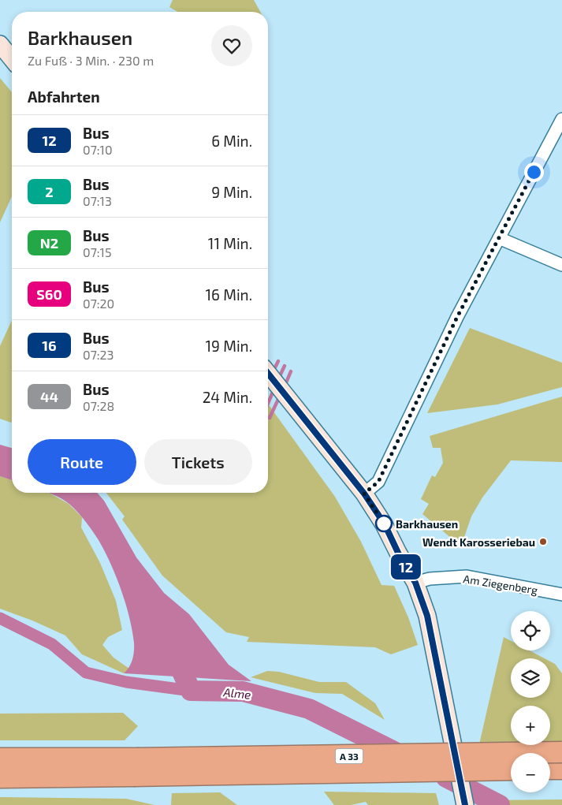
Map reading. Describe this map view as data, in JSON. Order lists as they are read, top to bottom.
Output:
{
  "streets": {
    "highway": ["A 33"],
    "street": ["Am Ziegenberg"]
  },
  "water": ["Alme"],
  "places": ["Barkhausen", "Wendt Karosseriebau"],
  "lines": ["bus line 12"],
  "page": {
    "on_map": "12",
    "heading": [
      ["Barkhausen", "Zu Fuß · 3 Min. · 230 m"],
      "Abfahrten"
    ],
    "list": [
      {
        "mark": "12",
        "name": "Bus",
        "note": "07:10",
        "value": "6 Min."
      },
      {
        "mark": "2",
        "name": "Bus",
        "note": "07:13",
        "value": "9 Min."
      },
      {
        "mark": "N2",
        "name": "Bus",
        "note": "07:15",
        "value": "11 Min."
      },
      {
        "mark": "S60",
        "name": "Bus",
        "note": "07:20",
        "value": "16 Min."
      },
      {
        "mark": "16",
        "name": "Bus",
        "note": "07:23",
        "value": "19 Min."
      },
      {
        "mark": "44",
        "name": "Bus",
        "note": "07:28",
        "value": "24 Min."
      }
    ],
    "buttons": ["Route", "Tickets"],
    "map_buttons": ["+", "−"]
  }
}
